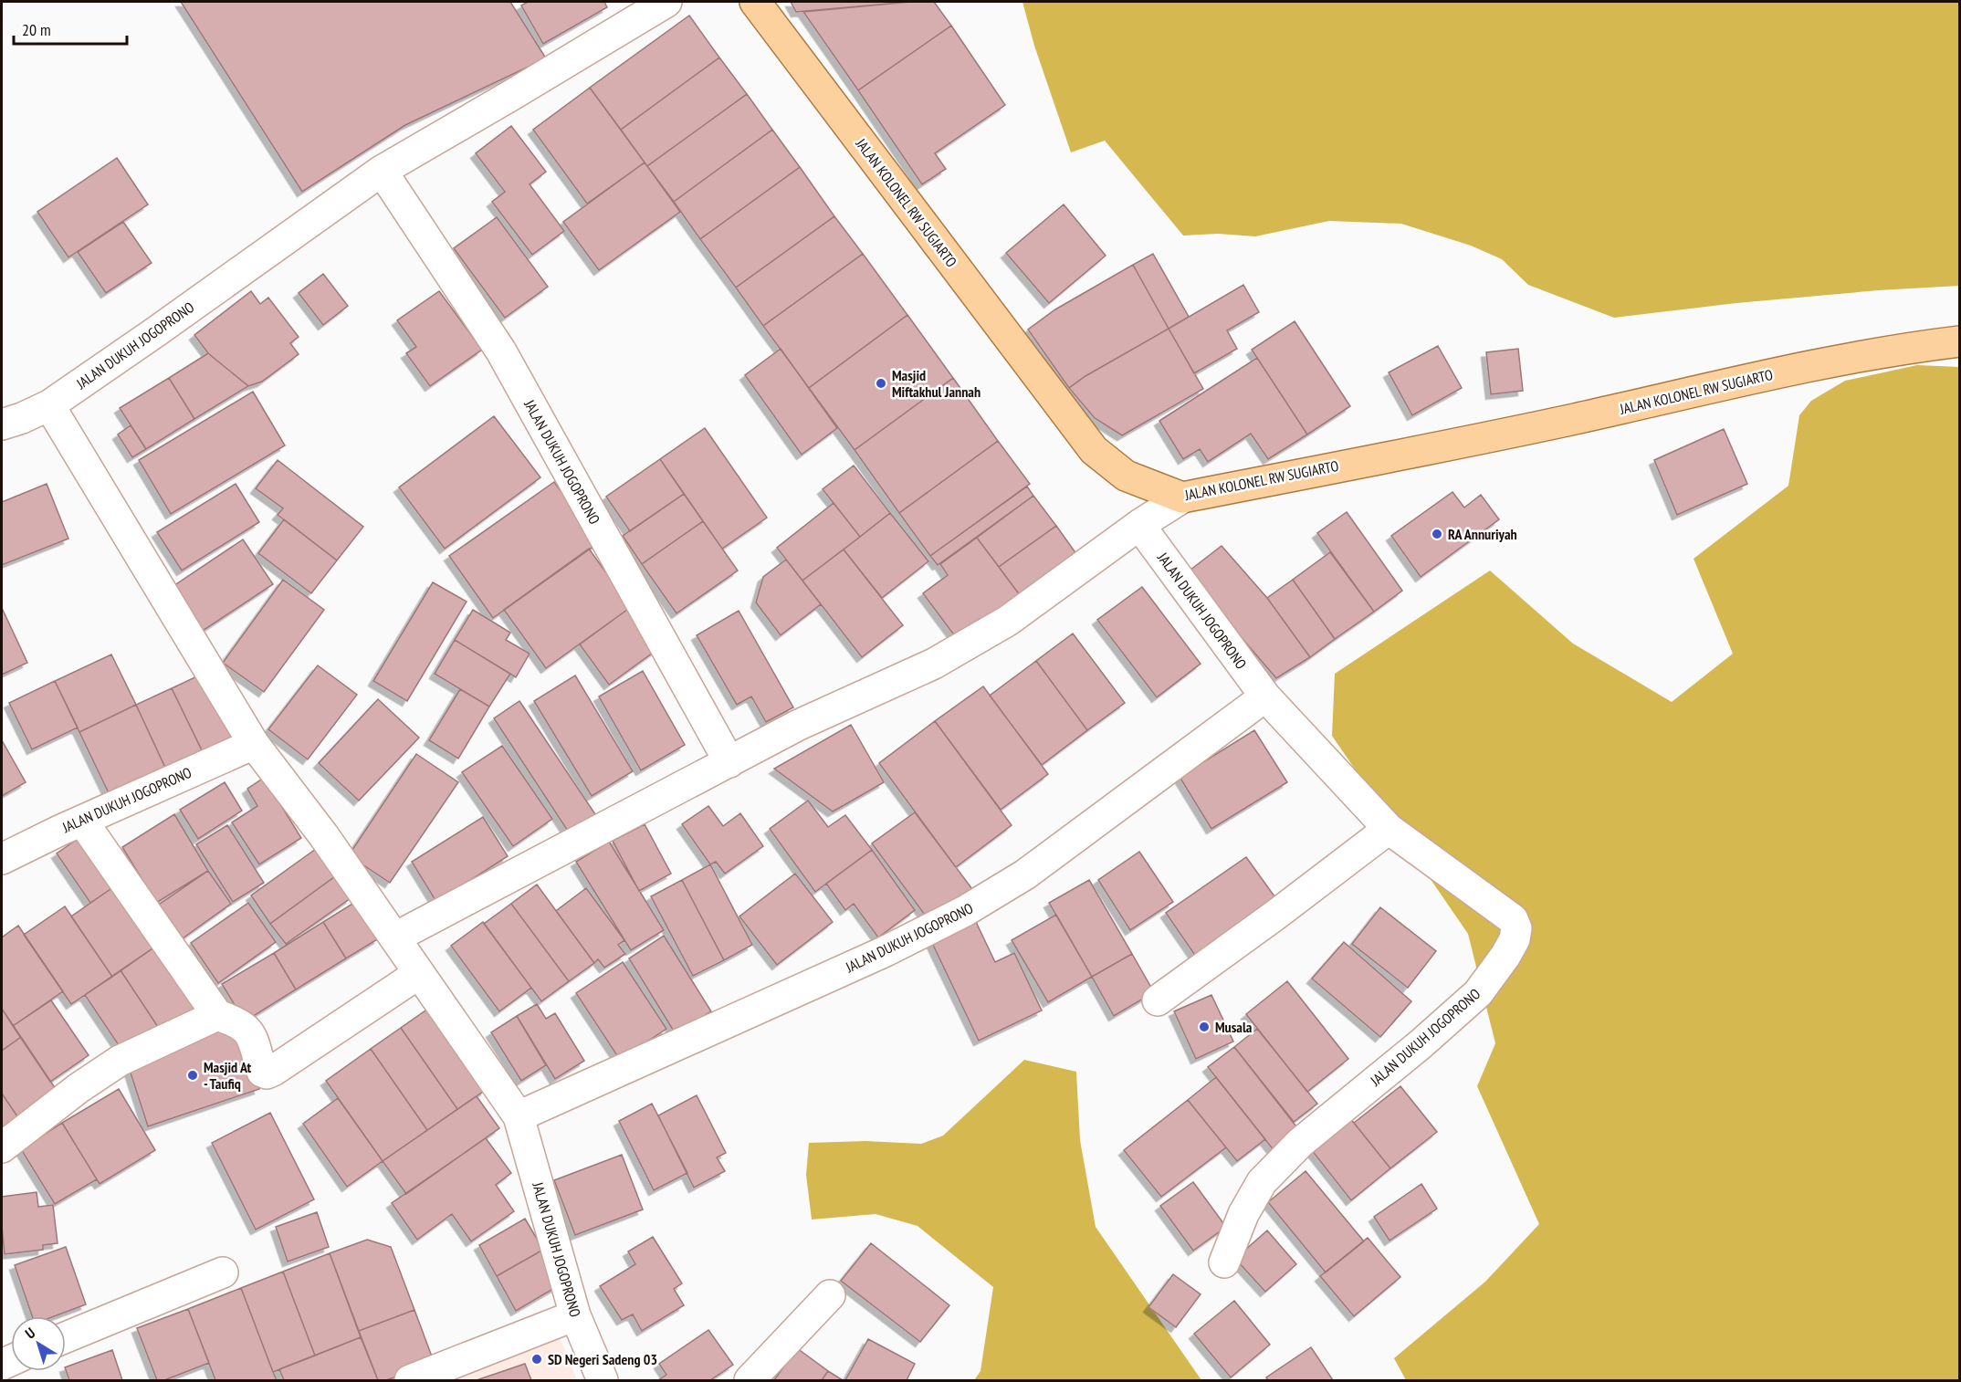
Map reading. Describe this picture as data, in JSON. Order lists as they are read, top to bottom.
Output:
{
  "streets": {
    "main road": ["JALAN KOLONEL RW SUGIARTO"],
    "street": ["JALAN DUKUH JOGOPRONO"]
  },
  "places": [
    "Masjid Miftakhul Jannah",
    "RA Annuriyah",
    "Musala",
    "Masjid At - Taufiq",
    "SD Negeri Sadeng 03"
  ],
  "scale_bar": "20 m",
  "north": "top left"
}
